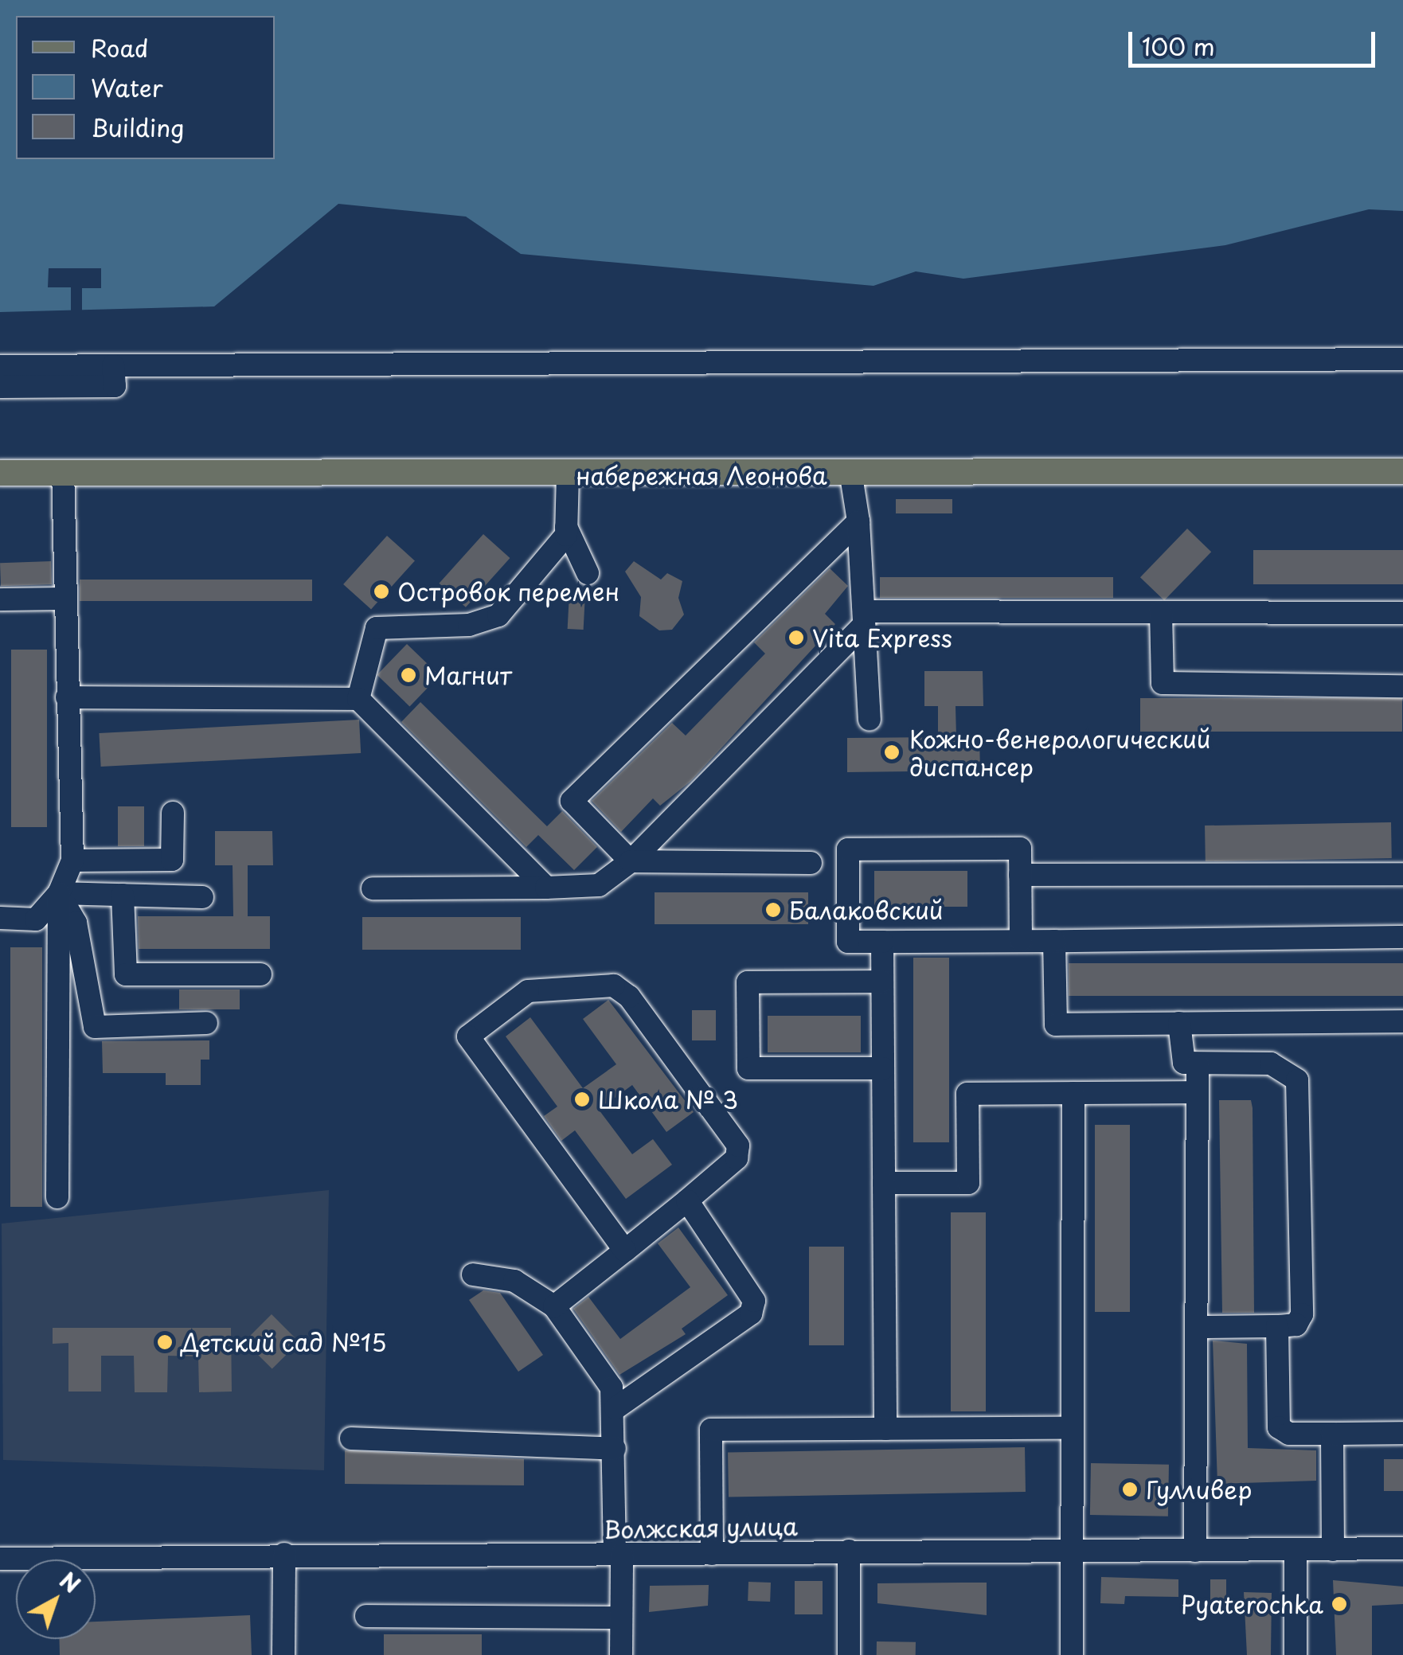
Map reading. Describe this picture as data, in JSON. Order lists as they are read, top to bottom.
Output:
{
  "streets": {
    "main road": ["набережная Леонова"],
    "street": ["Волжская улица"]
  },
  "places": [
    "Островок перемен",
    "Vita Express",
    "Магнит",
    "Кожно-венерологический диспансер",
    "Балаковский",
    "Школа № 3",
    "Детский сад №15",
    "Гулливер",
    "Pyaterochka"
  ],
  "legend": ["Road", "Water", "Building"],
  "scale_bar": "100 m",
  "north": "top right"
}
